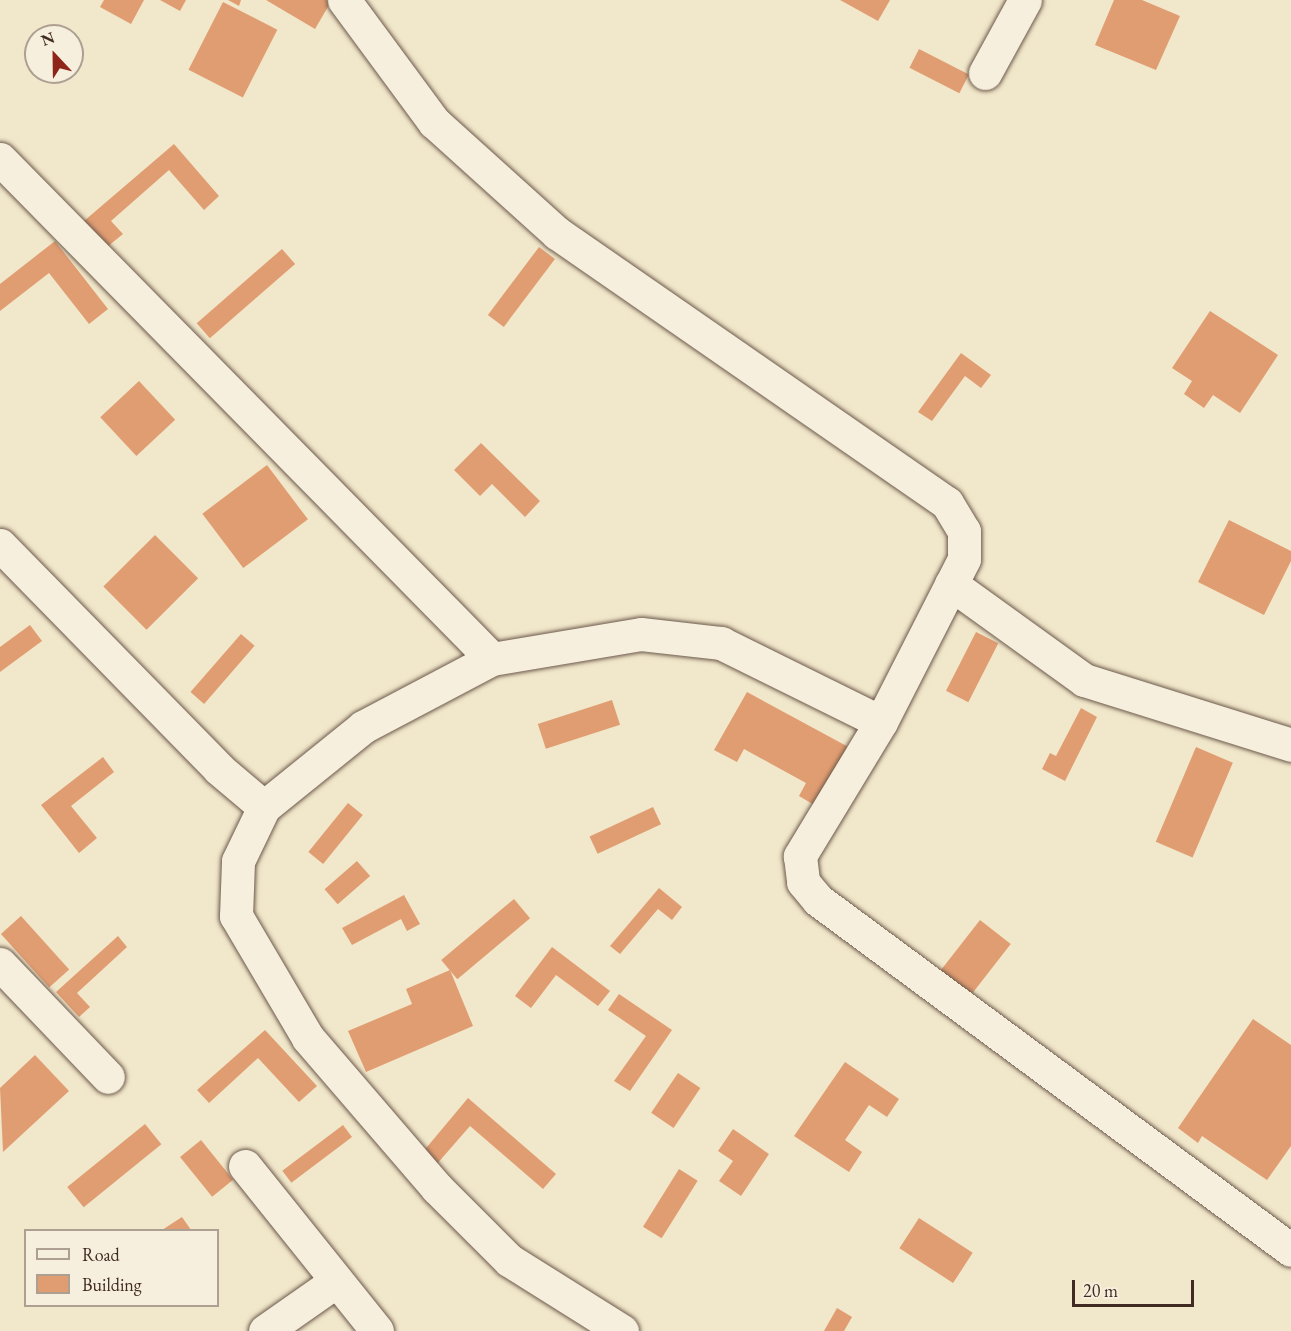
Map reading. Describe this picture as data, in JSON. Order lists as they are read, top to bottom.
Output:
{
  "legend": ["Road", "Building"],
  "scale_bar": "20 m",
  "north": "top"
}
